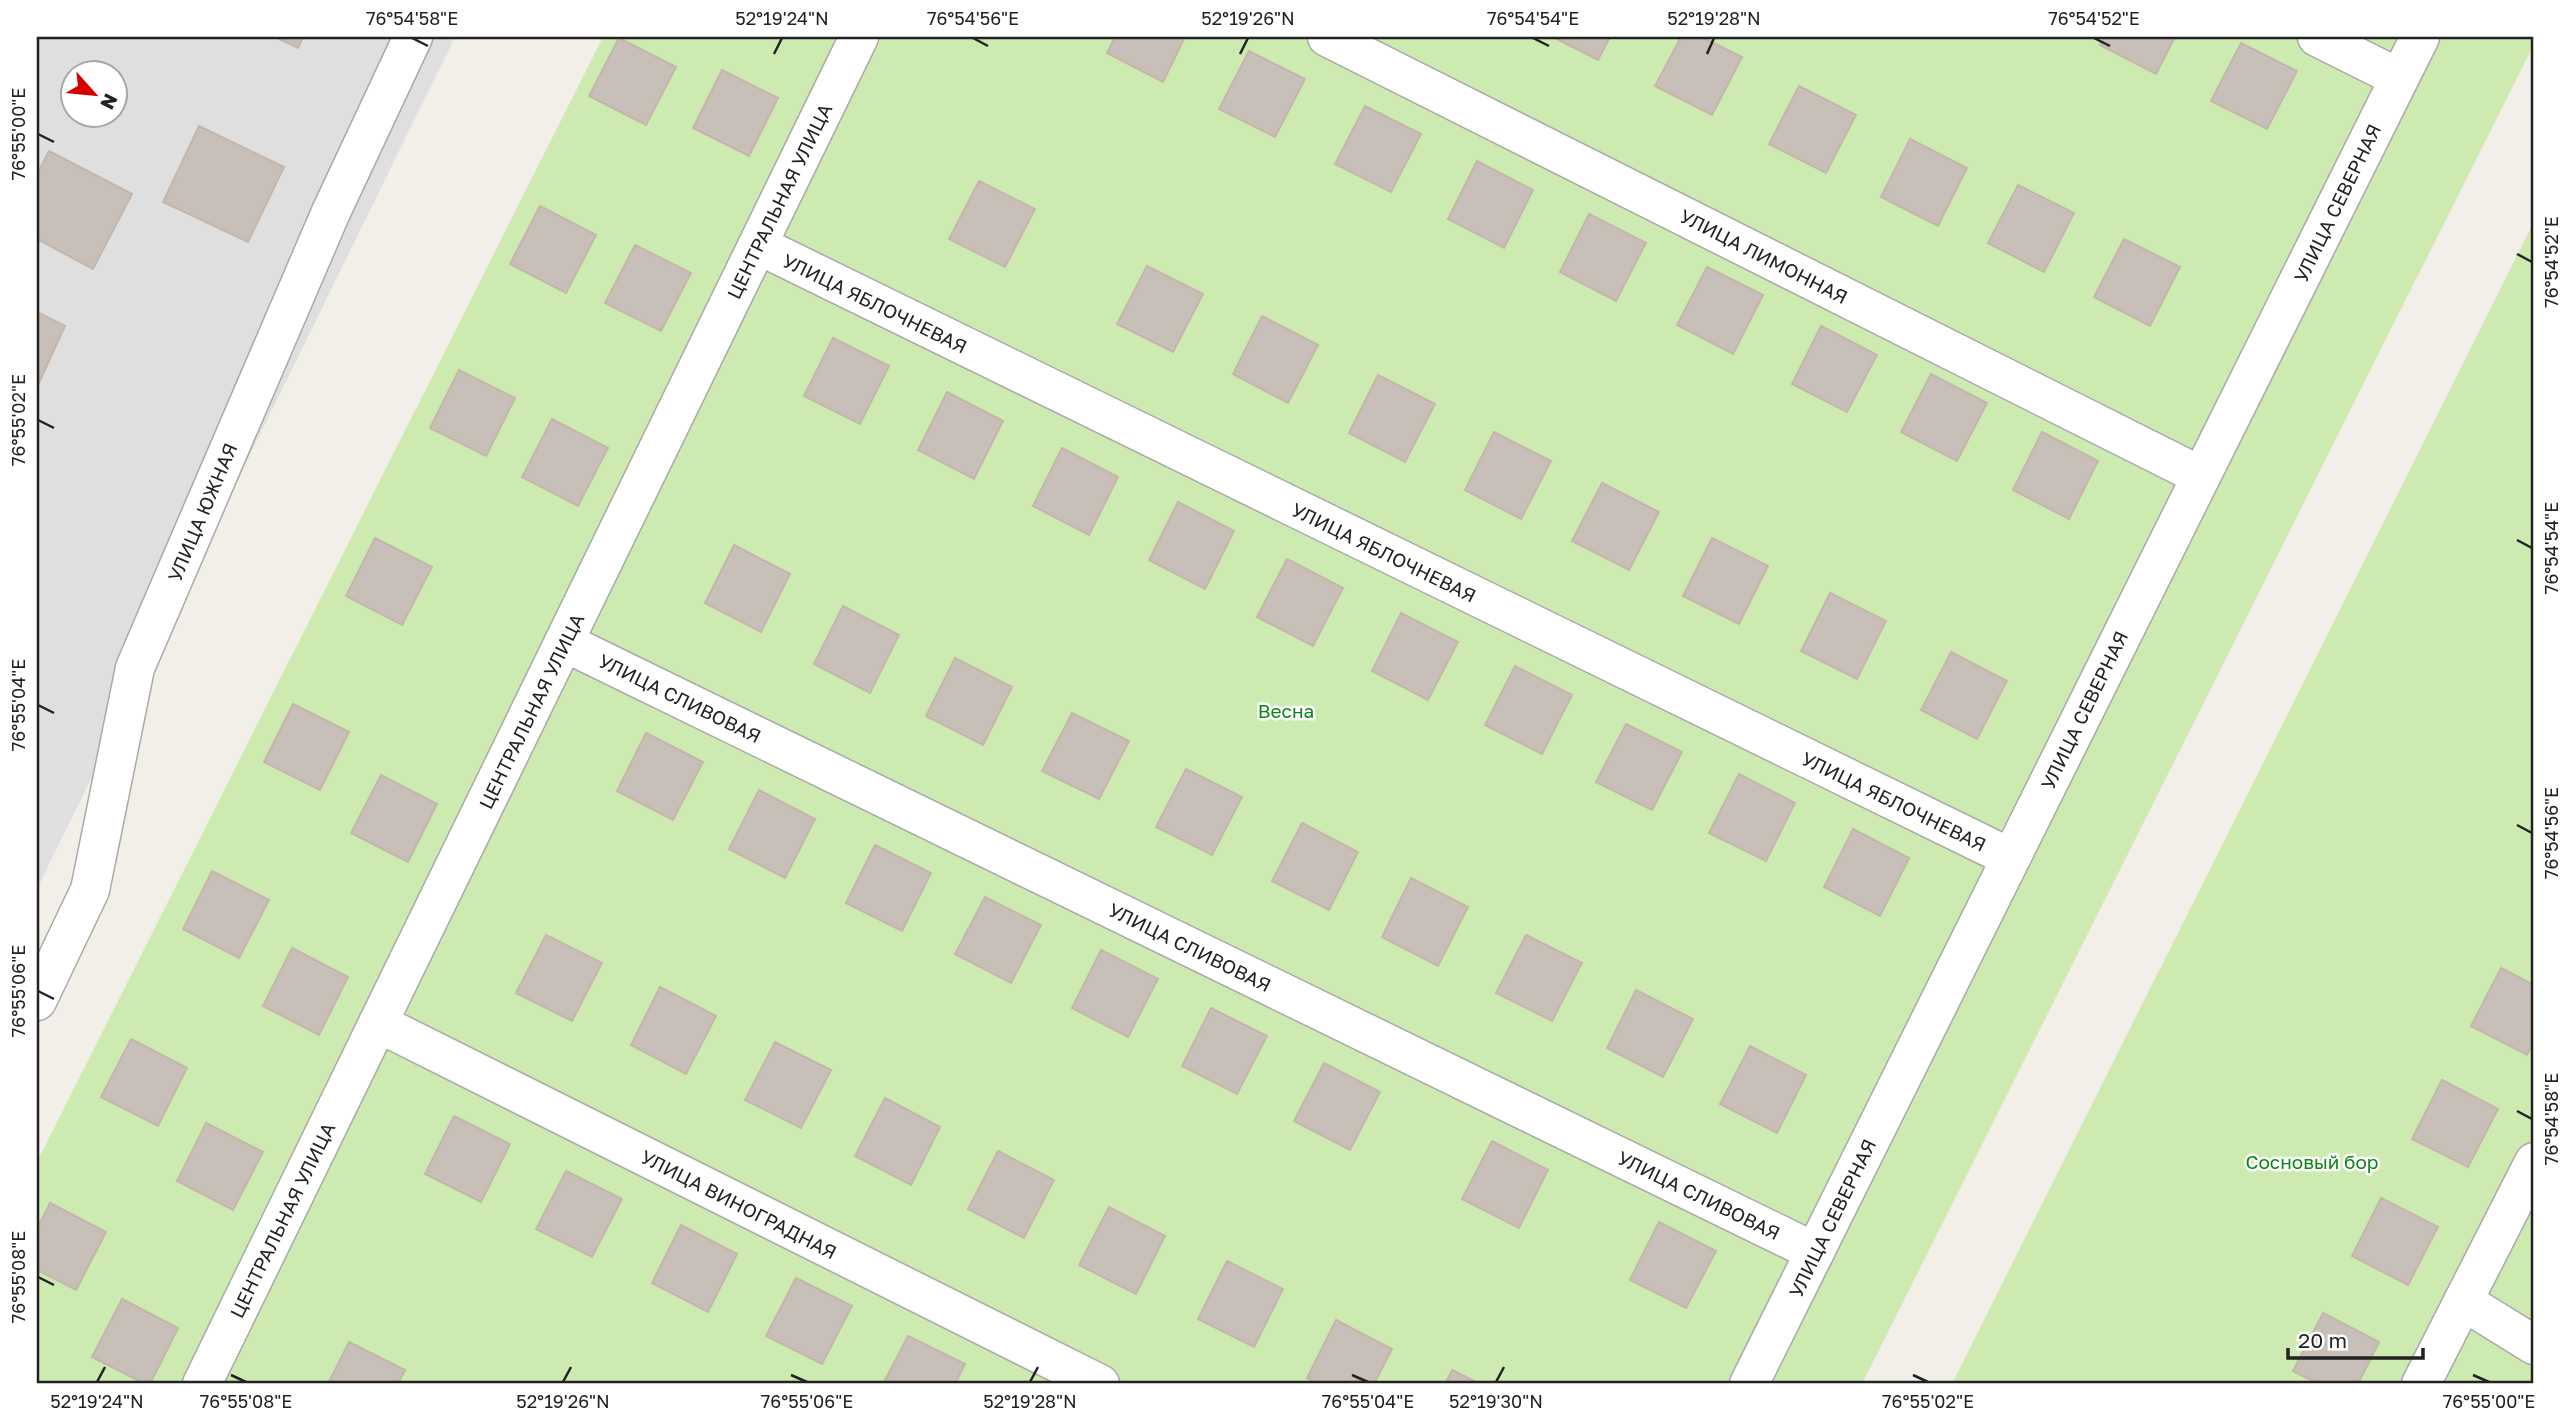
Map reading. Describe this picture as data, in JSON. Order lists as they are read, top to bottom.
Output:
{
  "streets": {
    "street": [
      "ЦЕНТРАЛЬНАЯ УЛИЦА",
      "УЛИЦА СЕВЕРНАЯ",
      "УЛИЦА ЛИМОННАЯ",
      "УЛИЦА ЯБЛОЧНЕВАЯ",
      "УЛИЦА ЮЖНАЯ",
      "УЛИЦА СЛИВОВАЯ",
      "УЛИЦА ВИНОГРАДНАЯ"
    ]
  },
  "crossings": [
    ["ЦЕНТРАЛЬНАЯ УЛИЦА", "УЛИЦА ЯБЛОЧНЕВАЯ"],
    ["ЦЕНТРАЛЬНАЯ УЛИЦА", "УЛИЦА СЛИВОВАЯ"],
    ["ЦЕНТРАЛЬНАЯ УЛИЦА", "УЛИЦА ВИНОГРАДНАЯ"],
    ["УЛИЦА СЕВЕРНАЯ", "УЛИЦА ЛИМОННАЯ"],
    ["УЛИЦА СЕВЕРНАЯ", "УЛИЦА ЯБЛОЧНЕВАЯ"],
    ["УЛИЦА СЕВЕРНАЯ", "УЛИЦА СЛИВОВАЯ"]
  ],
  "parks": ["Весна", "Сосновый бор"],
  "scale_bar": "20 m",
  "north": "bottom right",
  "coordinates": [
    "76°54'58\"E",
    "52°19'24\"N",
    "76°54'56\"E",
    "52°19'26\"N",
    "76°54'54\"E",
    "52°19'28\"N",
    "76°54'52\"E",
    "76°55'00\"E",
    "76°55'02\"E",
    "76°55'04\"E",
    "76°55'06\"E",
    "76°55'08\"E",
    "52°19'30\"N"
  ]
}
